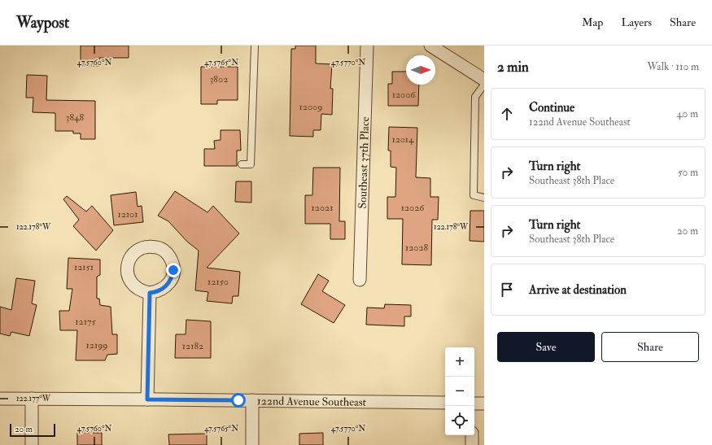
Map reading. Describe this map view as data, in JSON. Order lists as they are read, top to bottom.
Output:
{
  "streets": {
    "street": ["Southeast 37th Place", "122nd Avenue Southeast"]
  },
  "house_numbers": [
    "3802",
    "12006",
    "12009",
    "3848",
    "12014",
    "12021",
    "12026",
    "12101",
    "12028",
    "12151",
    "12150",
    "12175",
    "12199",
    "12182"
  ],
  "scale_bar": "20 m",
  "north": "right",
  "page": {
    "header": "Waypost",
    "nav": ["Map", "Layers", "Share"],
    "heading": ["2 min", "Walk · 110 m"],
    "list": [
      ["Continue", "122nd Avenue Southeast", "40 m"],
      ["Turn right", "Southeast 38th Place", "50 m"],
      ["Turn right", "Southeast 38th Place", "20 m"],
      "Arrive at destination"
    ],
    "buttons": ["Save", "Share"],
    "map_buttons": ["+", "−"],
    "scale": "20 m"
  },
  "coordinates": [
    "47.5760°N",
    "47.5765°N",
    "47.5770°N",
    "122.178°W",
    "122.177°W"
  ]
}
